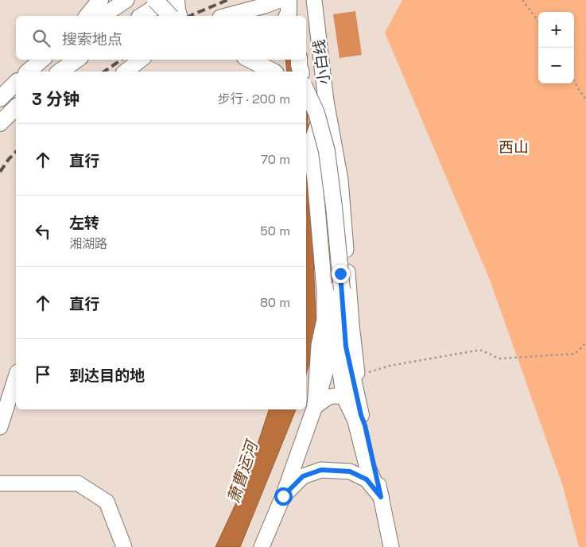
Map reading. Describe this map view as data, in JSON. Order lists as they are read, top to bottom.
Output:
{
  "streets": {
    "main road": ["小白线"]
  },
  "water": ["萧曹运河"],
  "parks": ["西山"],
  "page": {
    "map_buttons": ["+", "−"],
    "search": "搜索地点",
    "heading": ["3 分钟", "步行 · 200 m"],
    "list": [
      ["直行", "70 m"],
      ["左转", "湘湖路", "50 m"],
      ["直行", "80 m"],
      "到达目的地"
    ]
  }
}
